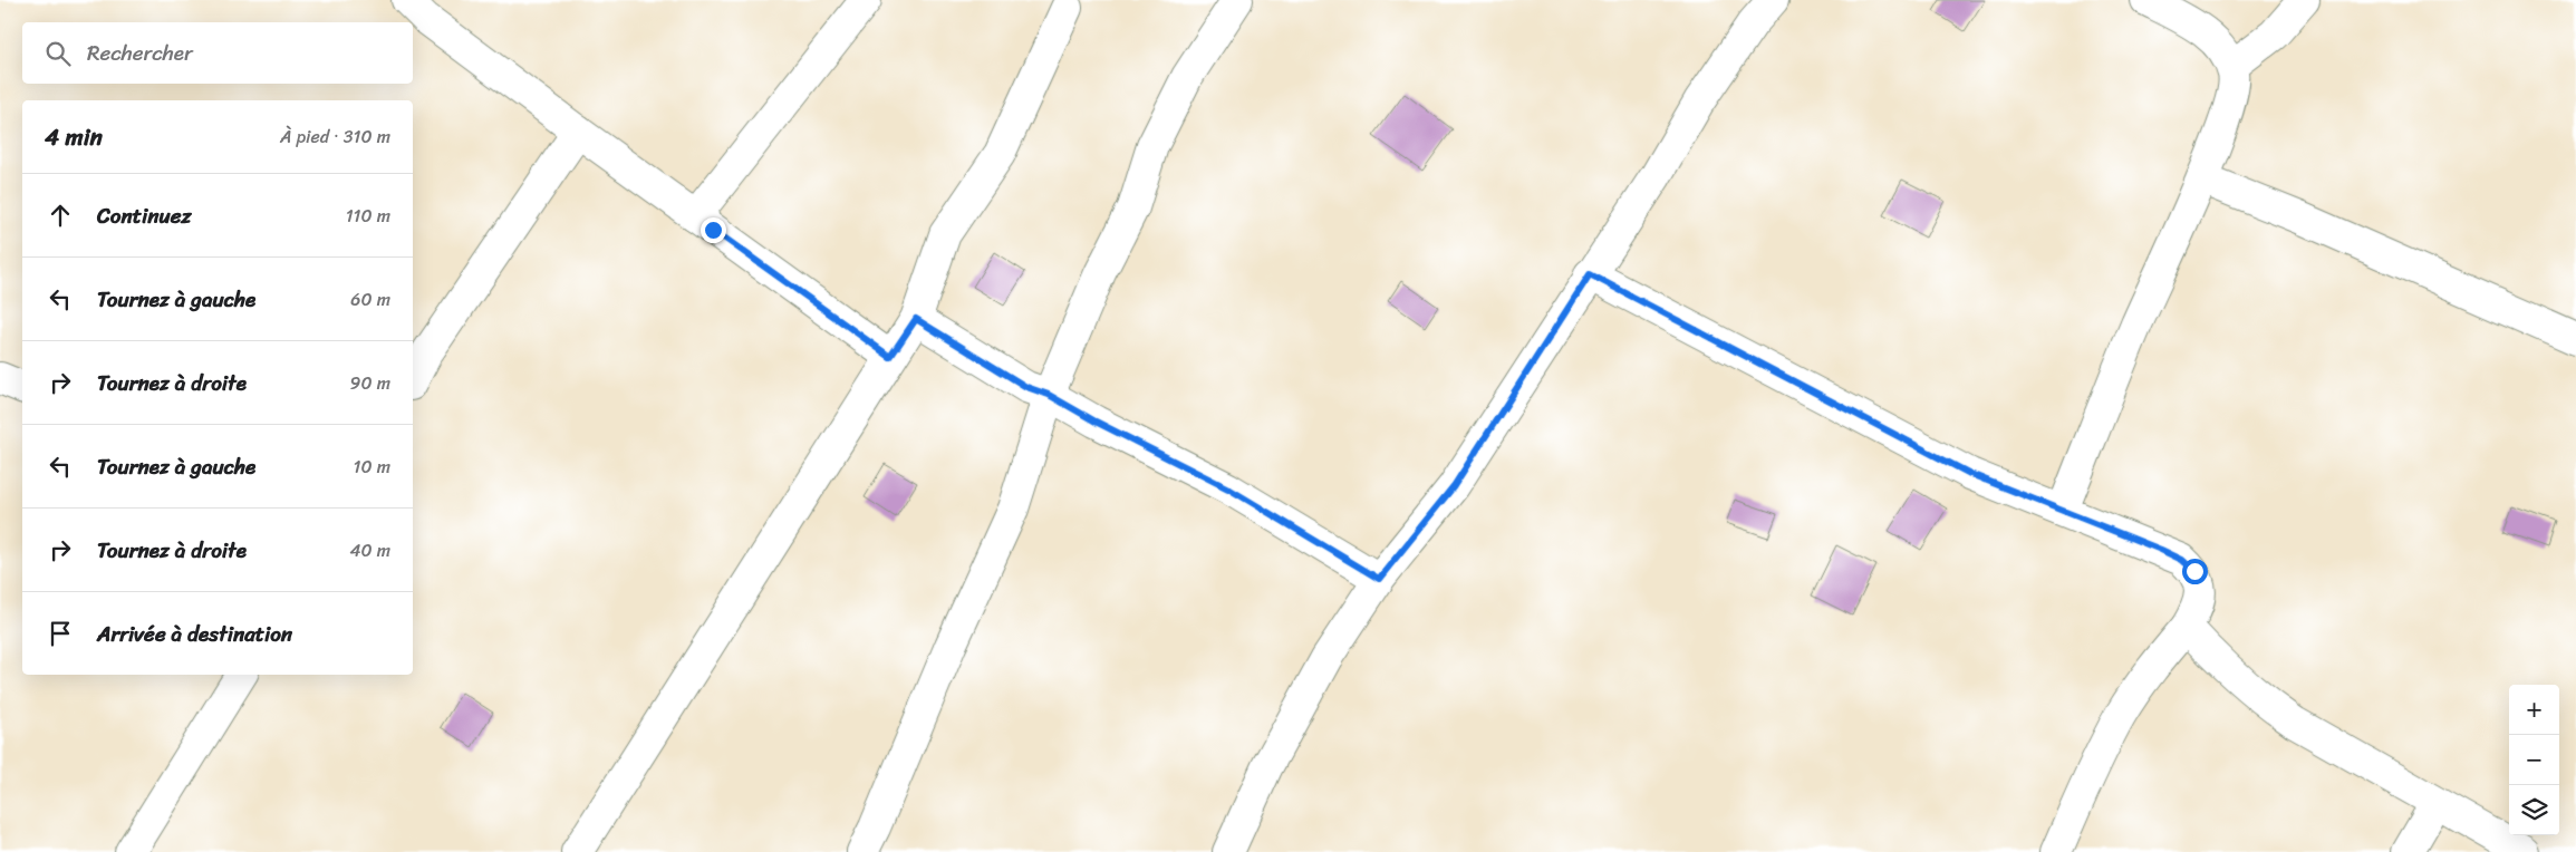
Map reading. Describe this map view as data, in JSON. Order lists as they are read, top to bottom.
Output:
{
  "page": {
    "search": "Rechercher",
    "heading": ["4 min", "À pied · 310 m"],
    "list": [
      ["Continuez", "110 m"],
      ["Tournez à gauche", "60 m"],
      ["Tournez à droite", "90 m"],
      ["Tournez à gauche", "10 m"],
      ["Tournez à droite", "40 m"],
      "Arrivée à destination"
    ],
    "map_buttons": ["+", "−"]
  }
}
